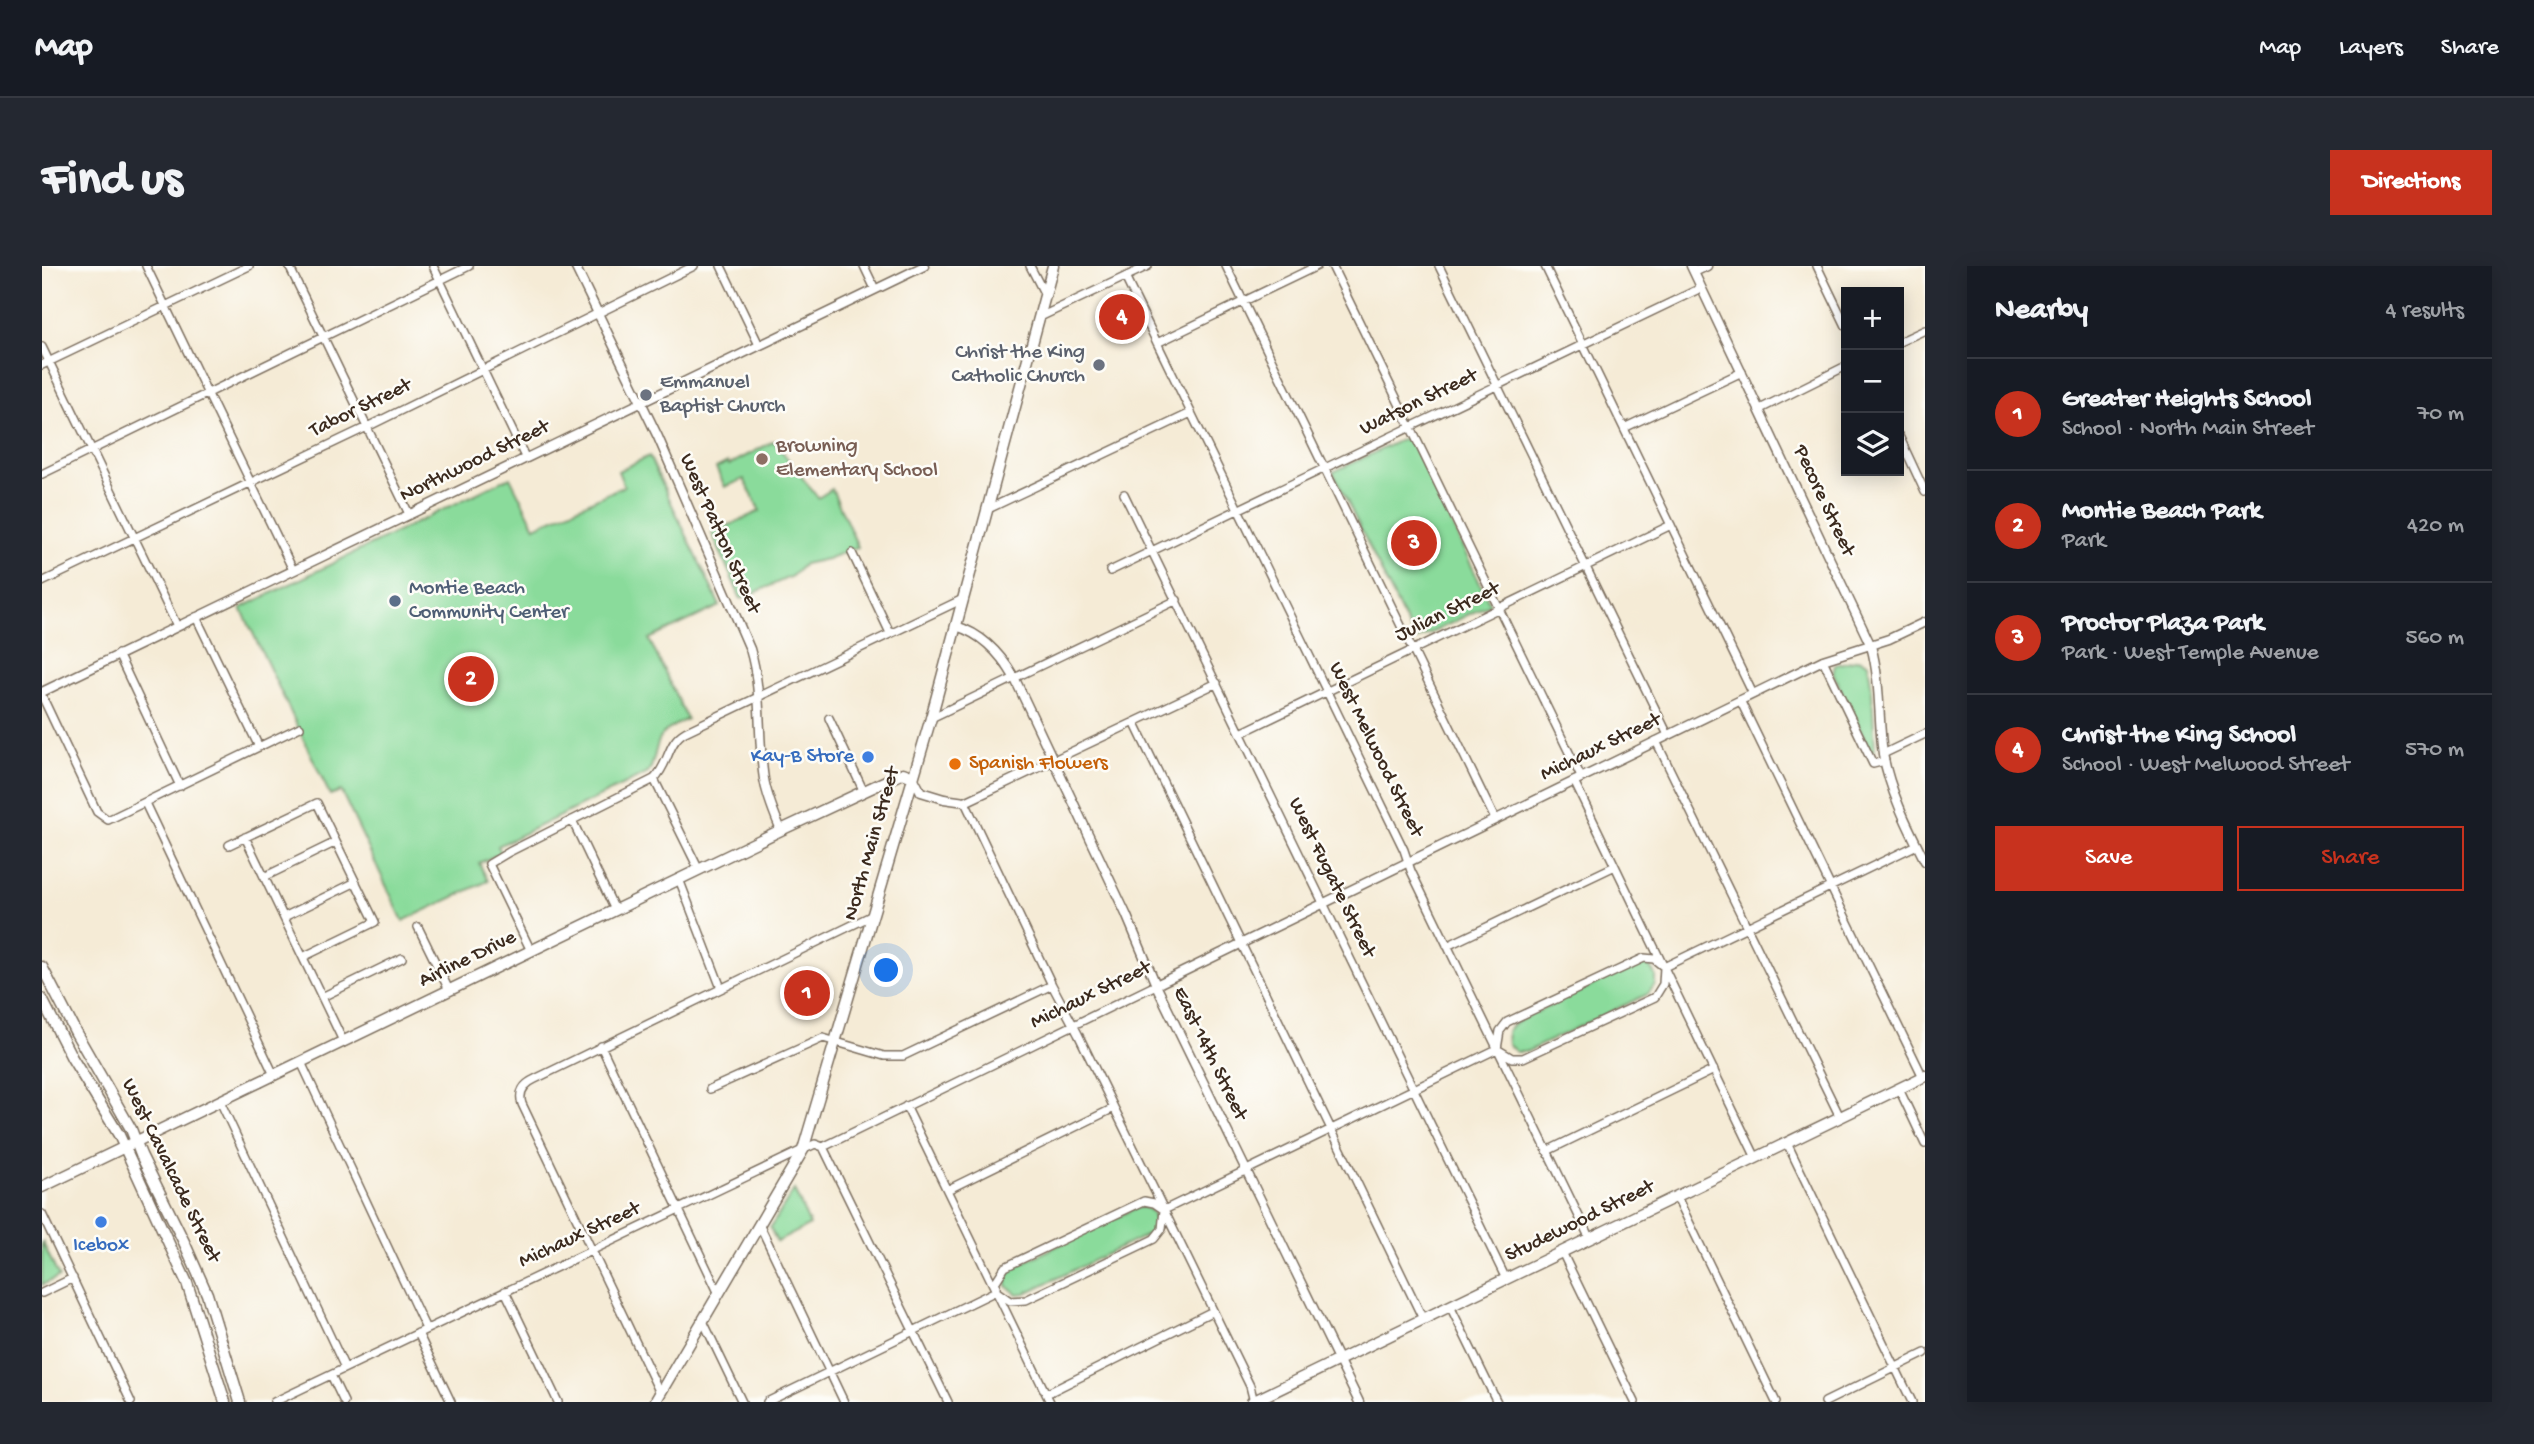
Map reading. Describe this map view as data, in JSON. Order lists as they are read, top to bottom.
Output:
{
  "streets": {
    "main road": [
      "North Main Street",
      "Airline Drive",
      "West Cavalcade Street",
      "Studewood Street"
    ],
    "street": [
      "Watson Street",
      "Tabor Street",
      "Northwood Street",
      "Pecore Street",
      "West Patton Street",
      "Julian Street",
      "Michaux Street",
      "West Melwood Street",
      "West Fugate Street",
      "East 14th Street"
    ]
  },
  "crossings": [
    ["Watson Street", "Pecore Street"],
    ["Watson Street", "West Melwood Street"],
    ["Watson Street", "West Fugate Street"],
    ["Tabor Street", "West Patton Street"],
    ["Northwood Street", "West Patton Street"],
    ["Pecore Street", "Michaux Street"],
    ["West Patton Street", "Airline Drive"],
    ["Julian Street", "West Melwood Street"],
    ["Julian Street", "West Fugate Street"],
    ["Michaux Street", "West Melwood Street"],
    ["Michaux Street", "North Main Street"],
    ["Michaux Street", "West Fugate Street"],
    ["Michaux Street", "East 14th Street"],
    ["West Melwood Street", "Studewood Street"],
    ["North Main Street", "Airline Drive"],
    ["North Main Street", "East 14th Street"],
    ["West Fugate Street", "Studewood Street"],
    ["Airline Drive", "West Cavalcade Street"],
    ["East 14th Street", "Studewood Street"]
  ],
  "places": [
    "Christ the King Catholic Church",
    "Emmanuel Baptist Church",
    "Browning Elementary School",
    "Montie Beach Community Center",
    "Kay-B Store",
    "Spanish Flowers",
    "Icebox"
  ],
  "page": {
    "header": "Map",
    "nav": ["Map", "Layers", "Share"],
    "buttons": [
      "Directions",
      ["Save", "Share"]
    ],
    "title": "Find us",
    "heading": ["Nearby", "4 results"],
    "map_buttons": ["+", "−"],
    "pins": [
      "4",
      "3",
      "2",
      "1"
    ],
    "list": [
      {
        "mark": "1",
        "name": "Greater Heights School",
        "note": "School · North Main Street",
        "value": "70 m"
      },
      {
        "mark": "2",
        "name": "Montie Beach Park",
        "note": "Park",
        "value": "420 m"
      },
      {
        "mark": "3",
        "name": "Proctor Plaza Park",
        "note": "Park · West Temple Avenue",
        "value": "560 m"
      },
      {
        "mark": "4",
        "name": "Christ the King School",
        "note": "School · West Melwood Street",
        "value": "570 m"
      }
    ]
  }
}
